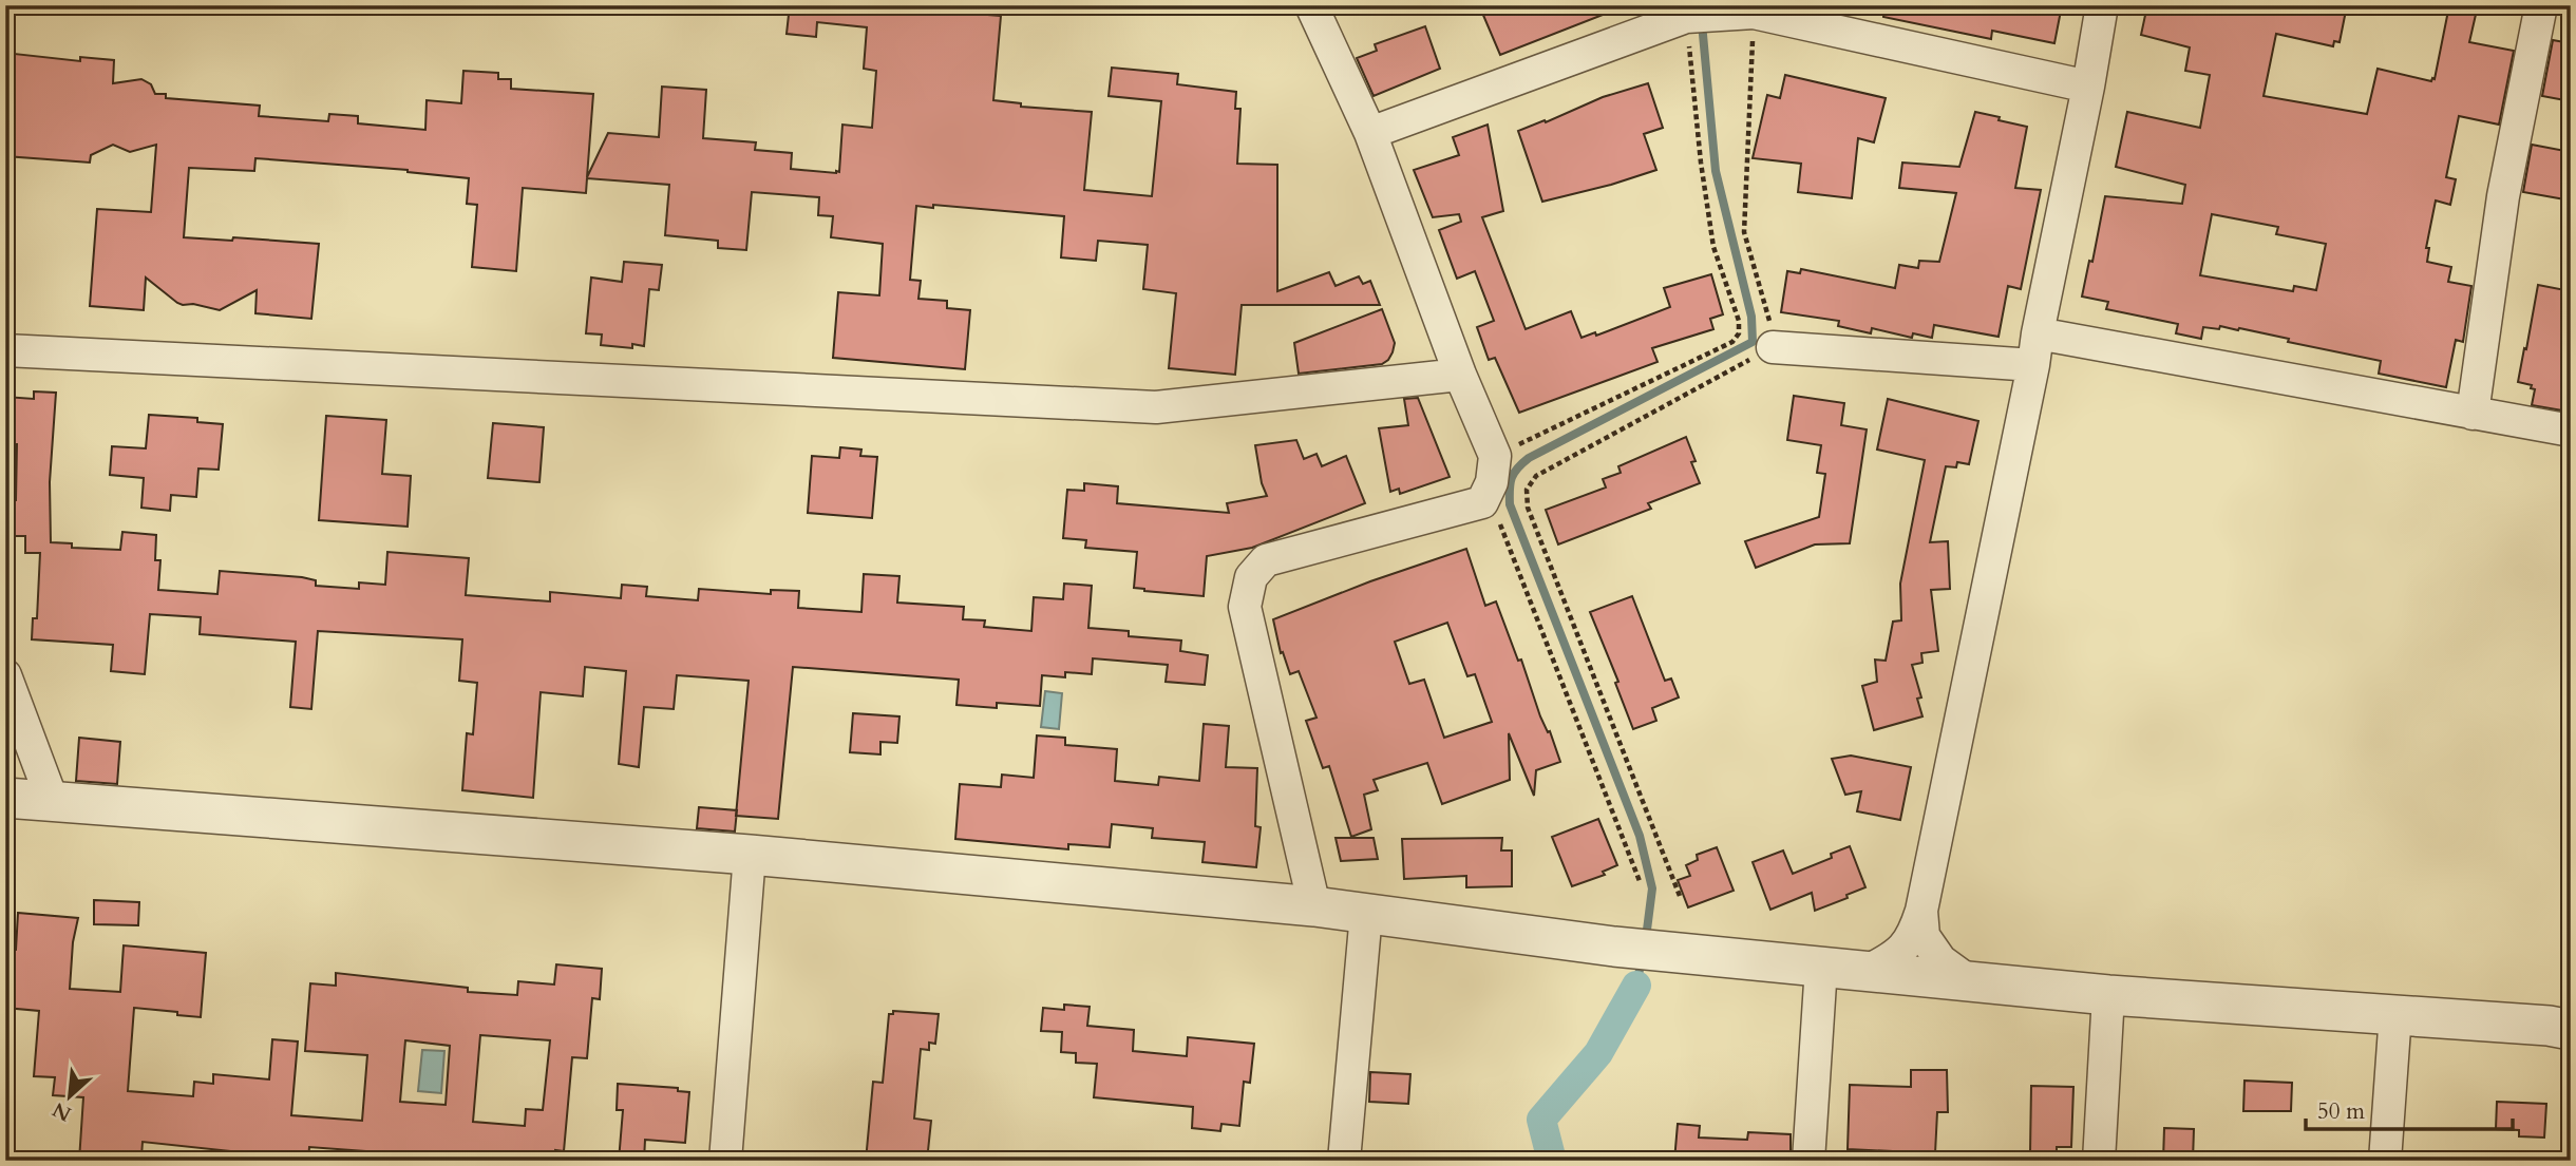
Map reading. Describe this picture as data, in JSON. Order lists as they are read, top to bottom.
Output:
{
  "scale_bar": "50 m",
  "north": "bottom left"
}
